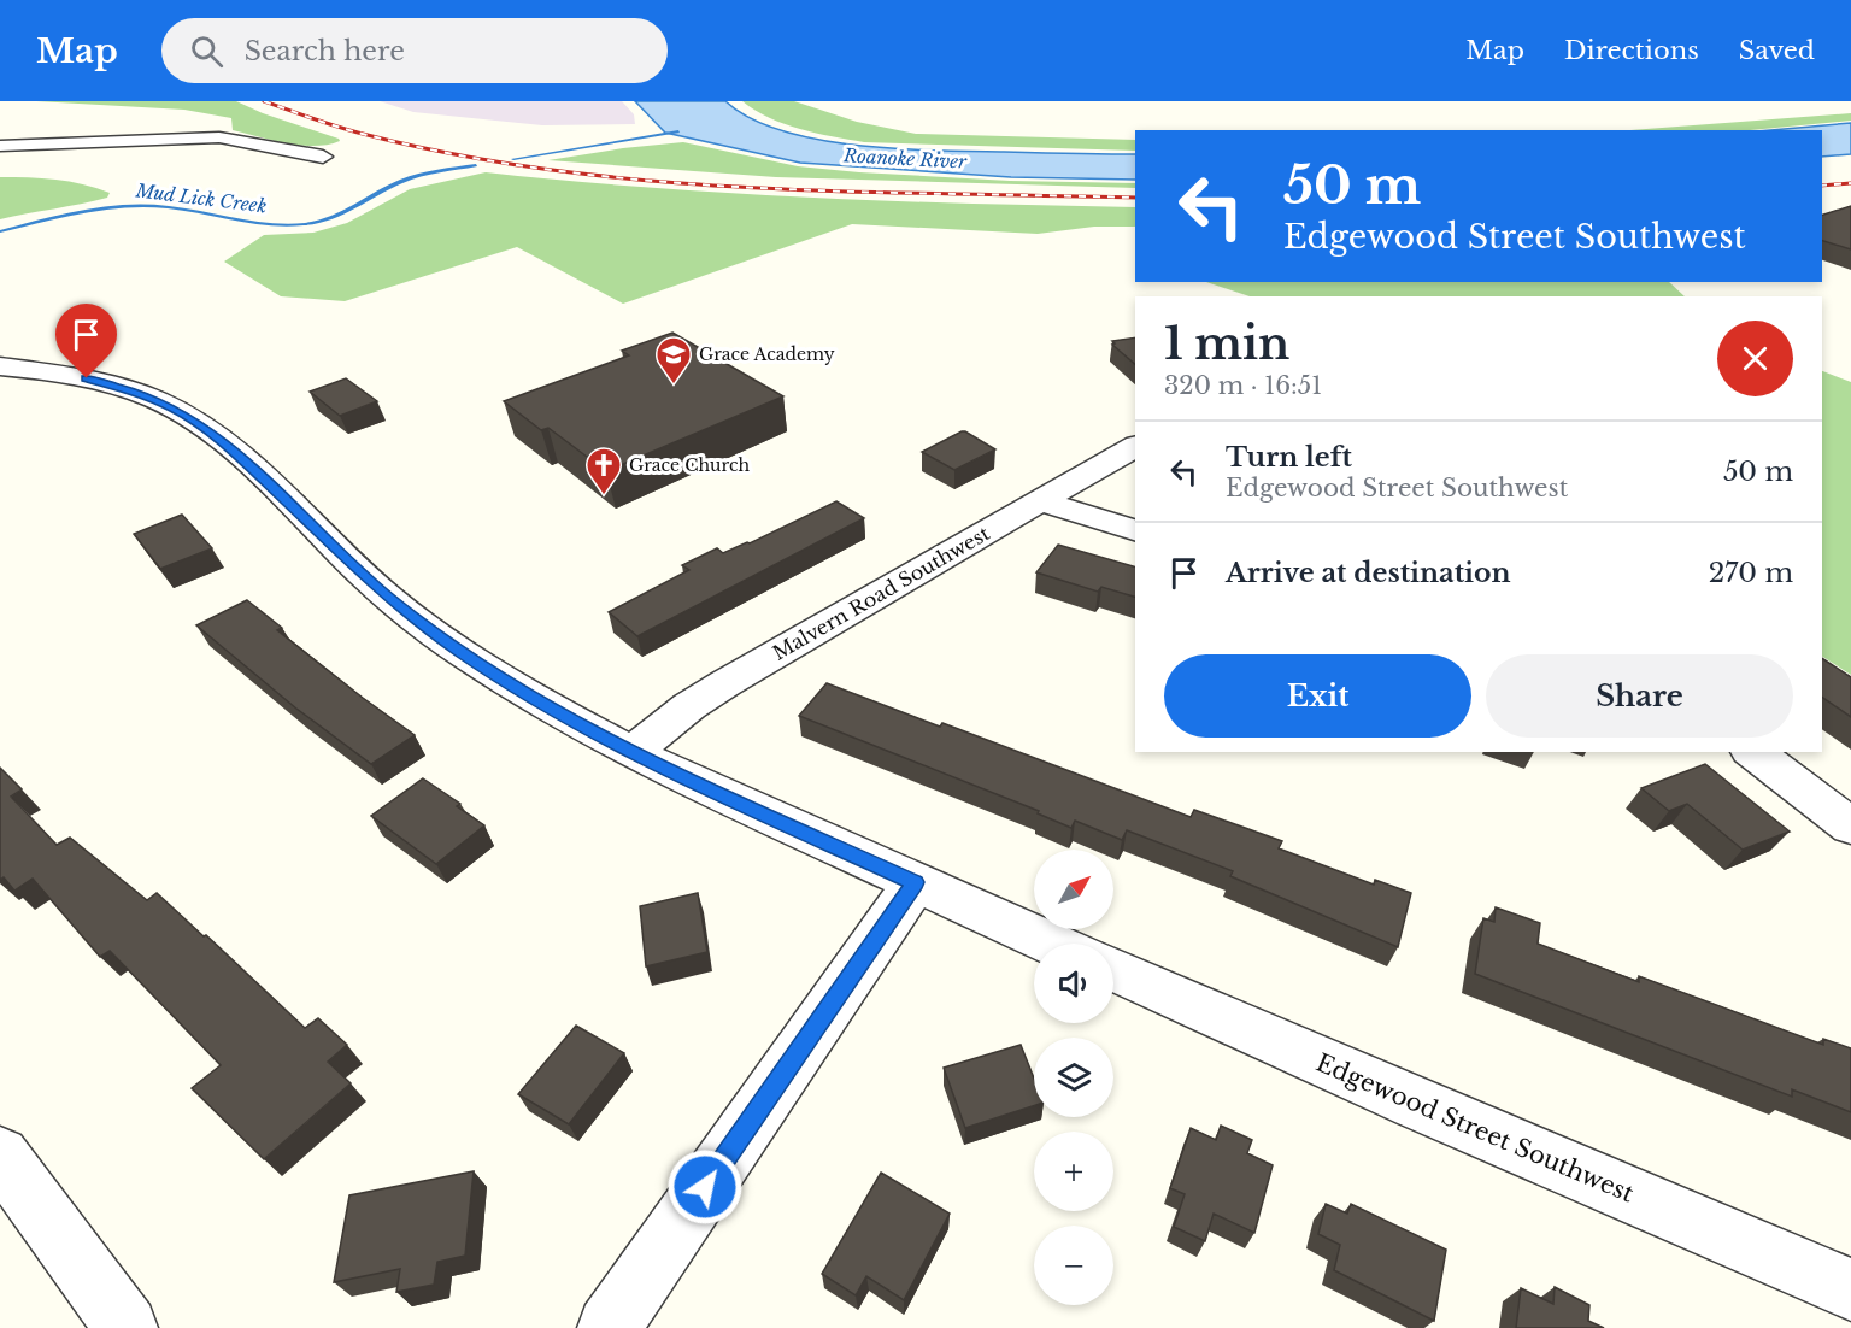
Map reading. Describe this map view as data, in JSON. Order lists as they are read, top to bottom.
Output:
{
  "streets": {
    "street": ["Malvern Road Southwest", "Edgewood Street Southwest"]
  },
  "water": ["Roanoke River", "Mud Lick Creek"],
  "places": {
    "school or university": ["Grace Academy"],
    "church": ["Grace Church"]
  },
  "north": "top right",
  "page": {
    "header": "Map",
    "search": "Search here",
    "nav": ["Map", "Directions", "Saved"],
    "turn": ["50 m", "Edgewood Street Southwest"],
    "heading": ["1 min", "320 m · 16:51"],
    "list": [
      {
        "name": "Turn left",
        "note": "Edgewood Street Southwest",
        "value": "50 m"
      },
      {
        "name": "Arrive at destination",
        "value": "270 m"
      }
    ],
    "buttons": ["Exit", "Share"],
    "map_buttons": ["+", "−"]
  }
}
